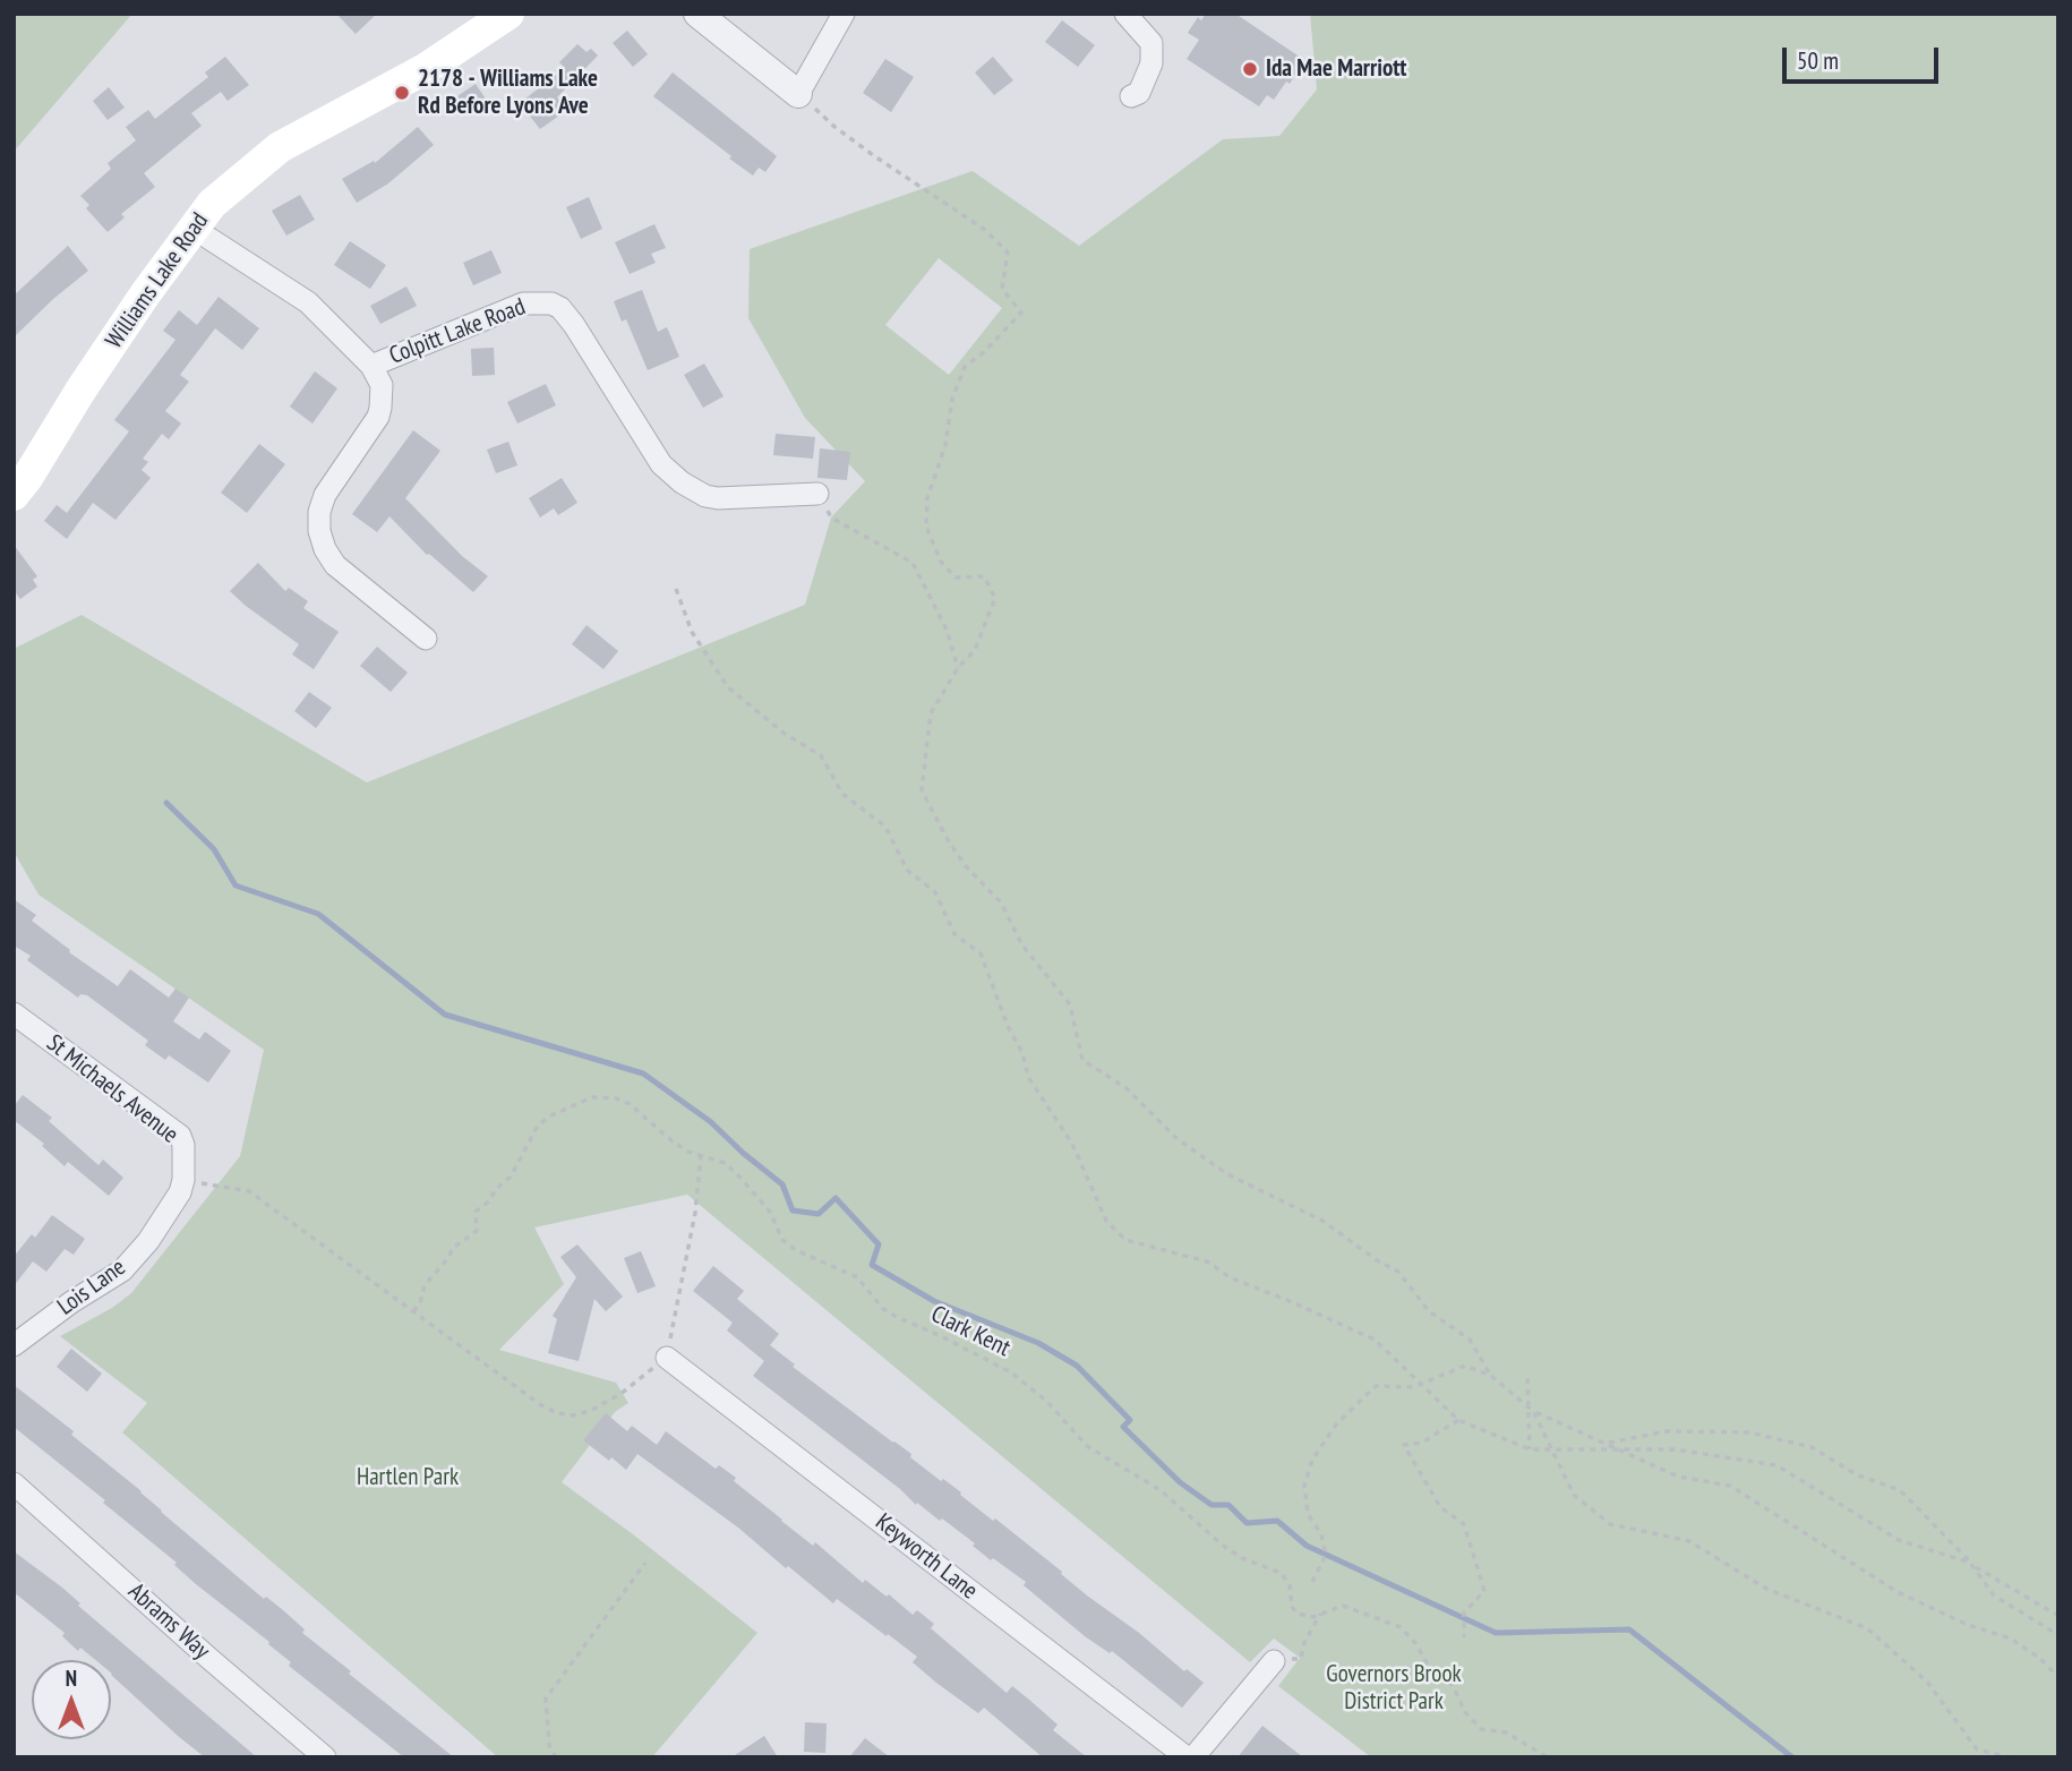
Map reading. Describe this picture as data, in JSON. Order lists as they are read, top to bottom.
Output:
{
  "streets": {
    "main road": ["Williams Lake Road"],
    "street": [
      "Colpitt Lake Road",
      "St Michaels Avenue",
      "Lois Lane",
      "Keyworth Lane",
      "Abrams Way"
    ],
    "path": ["Clark Kent"]
  },
  "crossings": [
    ["Williams Lake Road", "Colpitt Lake Road"],
    ["St Michaels Avenue", "Lois Lane"]
  ],
  "parks": ["Hartlen Park", "Governors Brook District Park"],
  "places": ["Ida Mae Marriott", "2178 - Williams Lake Rd Before Lyons Ave"],
  "scale_bar": "50 m",
  "north": "top"
}
